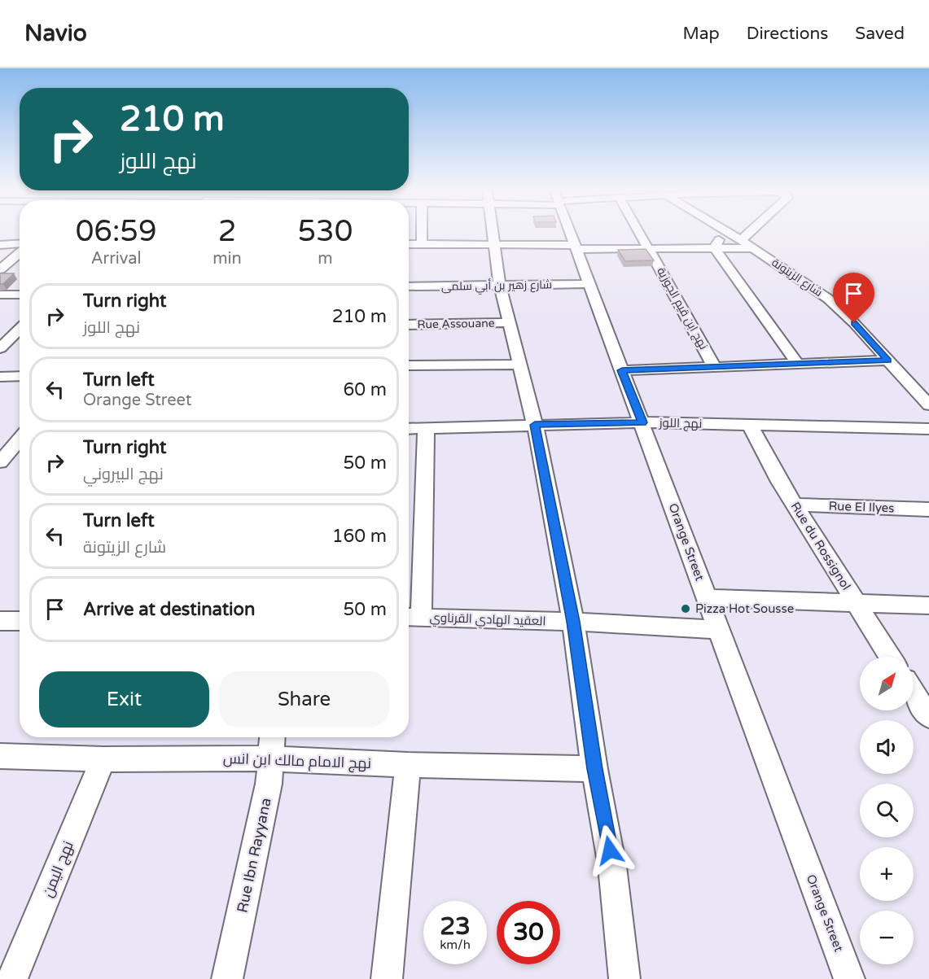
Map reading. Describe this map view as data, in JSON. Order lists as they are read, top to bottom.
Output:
{
  "streets": {
    "street": [
      "شارع الزيتونة",
      "شارع زهير بن أبي سلمى",
      "نهج ابن قيم الجوزية",
      "Rue Assouane",
      "نهج اللوز",
      "Rue El Ilyes",
      "Orange Street",
      "Rue du Rossignol",
      "العقيد الهادي القرناوي",
      "نهج الامام مالك ابن انس",
      "Rue Ibn Rayyana",
      "نهج اليمن"
    ]
  },
  "crossings": [
    ["شارع زهير بن أبي سلمى", "Orange Street"],
    ["نهج اللوز", "Orange Street"],
    ["نهج اللوز", "Rue du Rossignol"],
    ["Rue El Ilyes", "Rue du Rossignol"],
    ["Orange Street", "العقيد الهادي القرناوي"],
    ["نهج الامام مالك ابن انس", "Rue Ibn Rayyana"],
    ["نهج الامام مالك ابن انس", "نهج اليمن"]
  ],
  "places": ["Pizza Hot Sousse"],
  "north": "top right",
  "page": {
    "header": "Navio",
    "nav": ["Map", "Directions", "Saved"],
    "turn": ["210 m", "نهج اللوز"],
    "eta": [
      "06:59",
      "Arrival",
      "2",
      "min",
      "530",
      "m"
    ],
    "list": [
      {
        "name": "Turn right",
        "note": "نهج اللوز",
        "value": "210 m"
      },
      {
        "name": "Turn left",
        "note": "Orange Street",
        "value": "60 m"
      },
      {
        "name": "Turn right",
        "note": "نهج البيروني",
        "value": "50 m"
      },
      {
        "name": "Turn left",
        "note": "شارع الزيتونة",
        "value": "160 m"
      },
      {
        "name": "Arrive at destination",
        "value": "50 m"
      }
    ],
    "map_buttons": ["+", "−"],
    "buttons": ["Exit", "Share"],
    "speed": "23 km/h",
    "limit": "30"
  }
}
